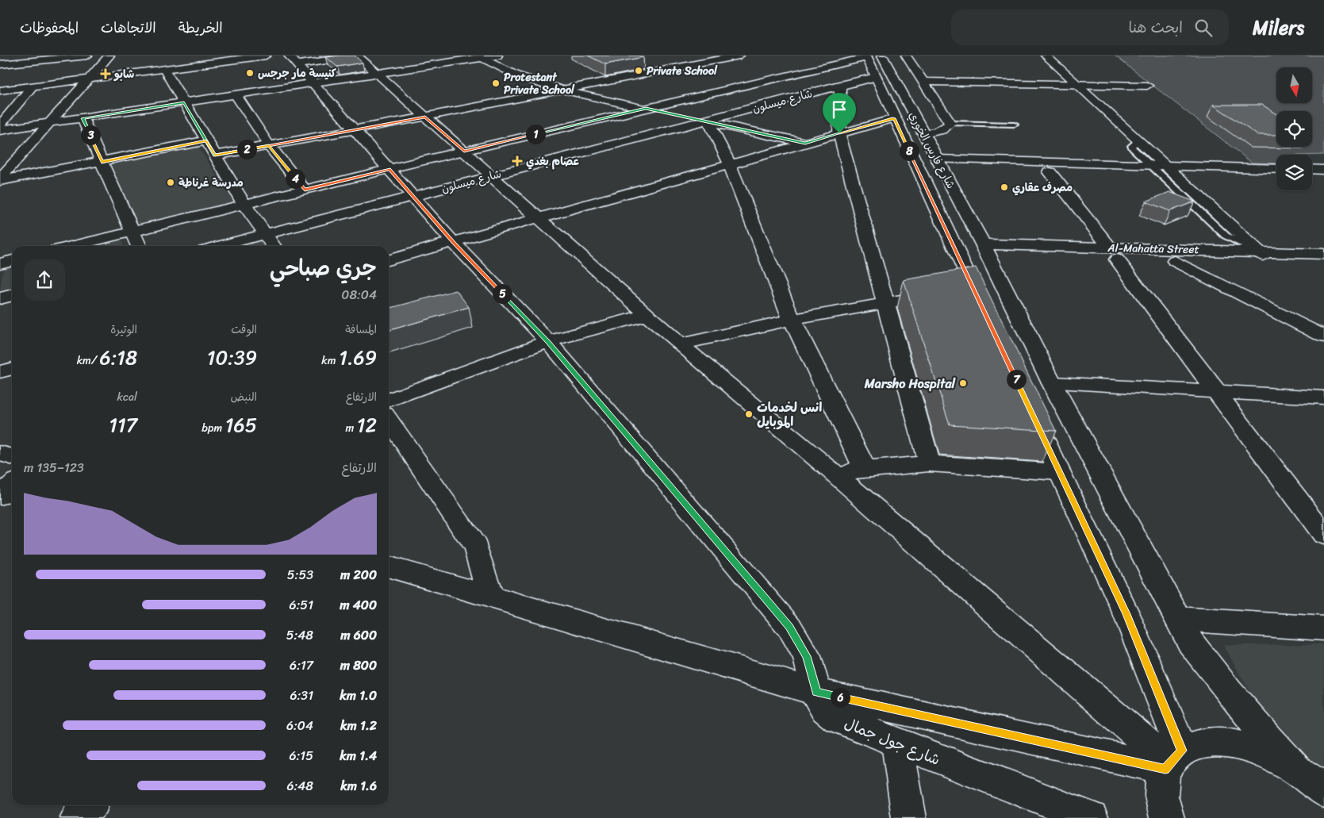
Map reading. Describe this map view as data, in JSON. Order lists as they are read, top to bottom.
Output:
{
  "streets": {
    "street": [
      "شارع ميسلون",
      "شارع فارس الخوري",
      "Al-Mahatta Street",
      "شارع جول جمال"
    ]
  },
  "crossings": [
    ["شارع فارس الخوري", "Al-Mahatta Street"]
  ],
  "places": {
    "other": [
      "Private School",
      "كنيسة مار جرجس",
      "Protestant Private School",
      "مدرسة غرناطة",
      "مصرف عقاري",
      "Marsho Hospital",
      "انس لخدمات الموبايل"
    ],
    "health": ["شابو", "عصام بغدي"]
  },
  "north": "bottom",
  "page": {
    "header": "Milers",
    "search": "ابحث هنا",
    "nav": ["الخريطة", "الاتجاهات", "المحفوظات"],
    "pins": [
      "1",
      "3",
      "2",
      "8",
      "4",
      "5",
      "7",
      "6"
    ],
    "heading": ["جري صباحي", "08:04"],
    "stats": [
      ["المسافة", "1.69 km"],
      ["الوقت", "10:39"],
      ["الوتيرة", "6:18 /km"],
      ["الارتفاع", "12 m"],
      ["النبض", "165 bpm"],
      ["kcal", "117"]
    ],
    "chart": ["الارتفاع", "123–135 m"],
    "list": [
      {
        "name": "200 m",
        "note": "5:53"
      },
      {
        "name": "400 m",
        "note": "6:51"
      },
      {
        "name": "600 m",
        "note": "5:48"
      },
      {
        "name": "800 m",
        "note": "6:17"
      },
      {
        "name": "1.0 km",
        "note": "6:31"
      },
      {
        "name": "1.2 km",
        "note": "6:04"
      },
      {
        "name": "1.4 km",
        "note": "6:15"
      },
      {
        "name": "1.6 km",
        "note": "6:48"
      }
    ]
  }
}
